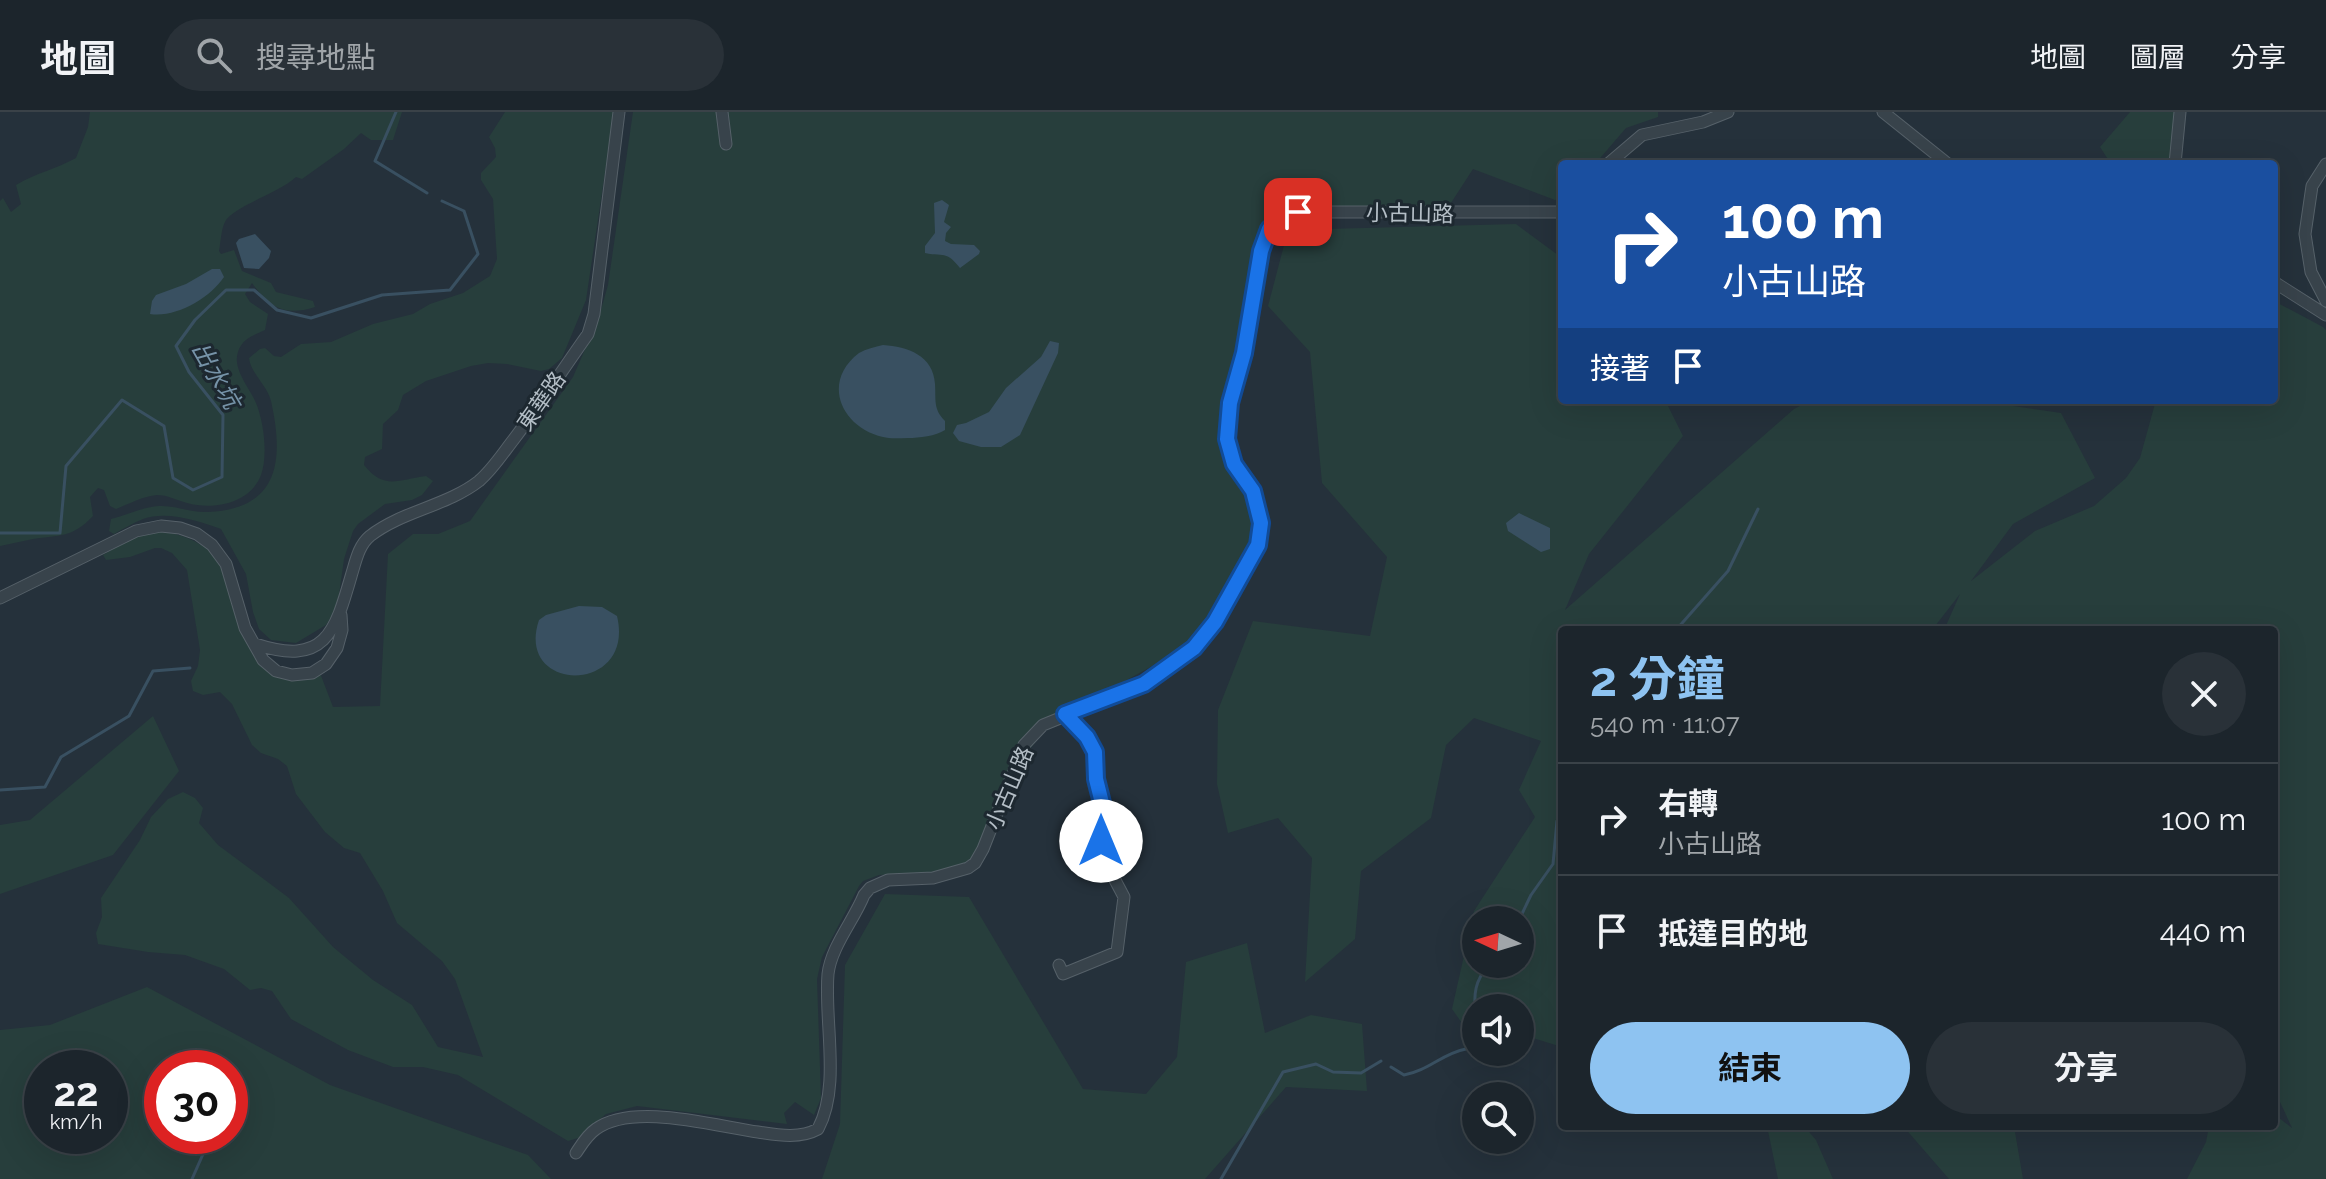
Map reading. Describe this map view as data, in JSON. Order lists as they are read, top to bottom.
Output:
{
  "streets": {
    "street": ["小古山路", "東華路"]
  },
  "water": ["出水坑"],
  "north": "left",
  "page": {
    "header": "地圖",
    "search": "搜尋地點",
    "nav": ["地圖", "圖層", "分享"],
    "turn": ["100 m", "小古山路"],
    "then": "接著",
    "heading": ["2 分鐘", "540 m · 11:07"],
    "list": [
      {
        "name": "右轉",
        "note": "小古山路",
        "value": "100 m"
      },
      {
        "name": "抵達目的地",
        "value": "440 m"
      }
    ],
    "buttons": ["結束", "分享"],
    "speed": "22 km/h",
    "limit": "30"
  }
}
